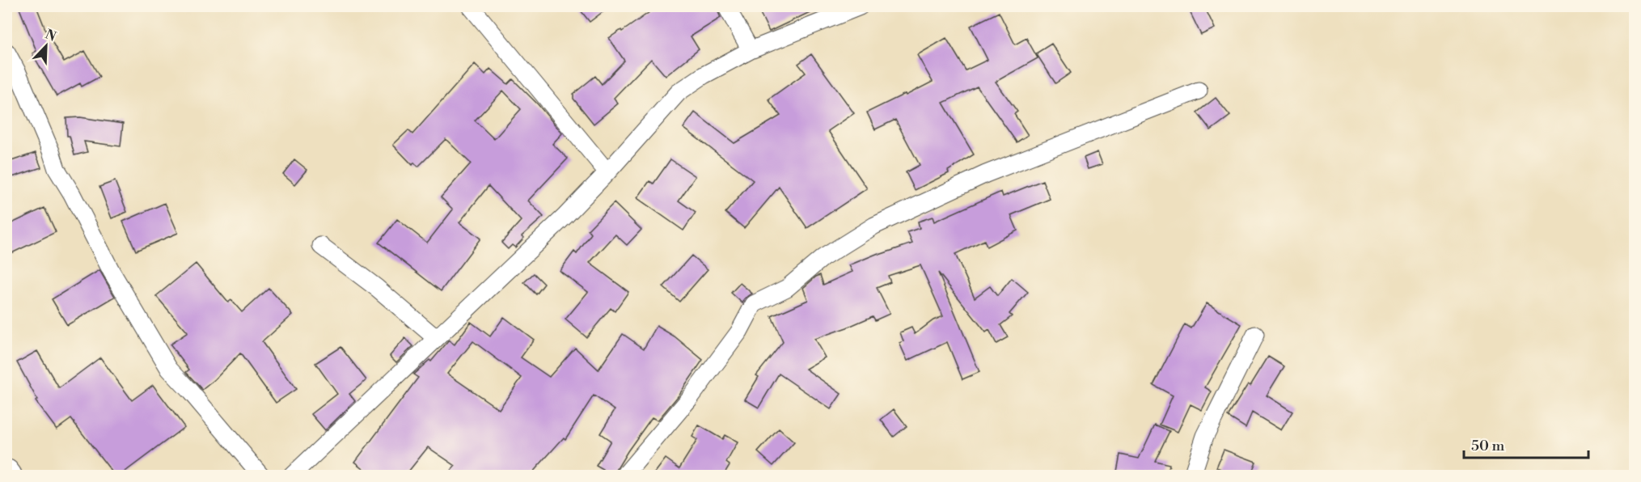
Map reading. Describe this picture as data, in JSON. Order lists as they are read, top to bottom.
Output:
{
  "scale_bar": "50 m",
  "north": "top right"
}
